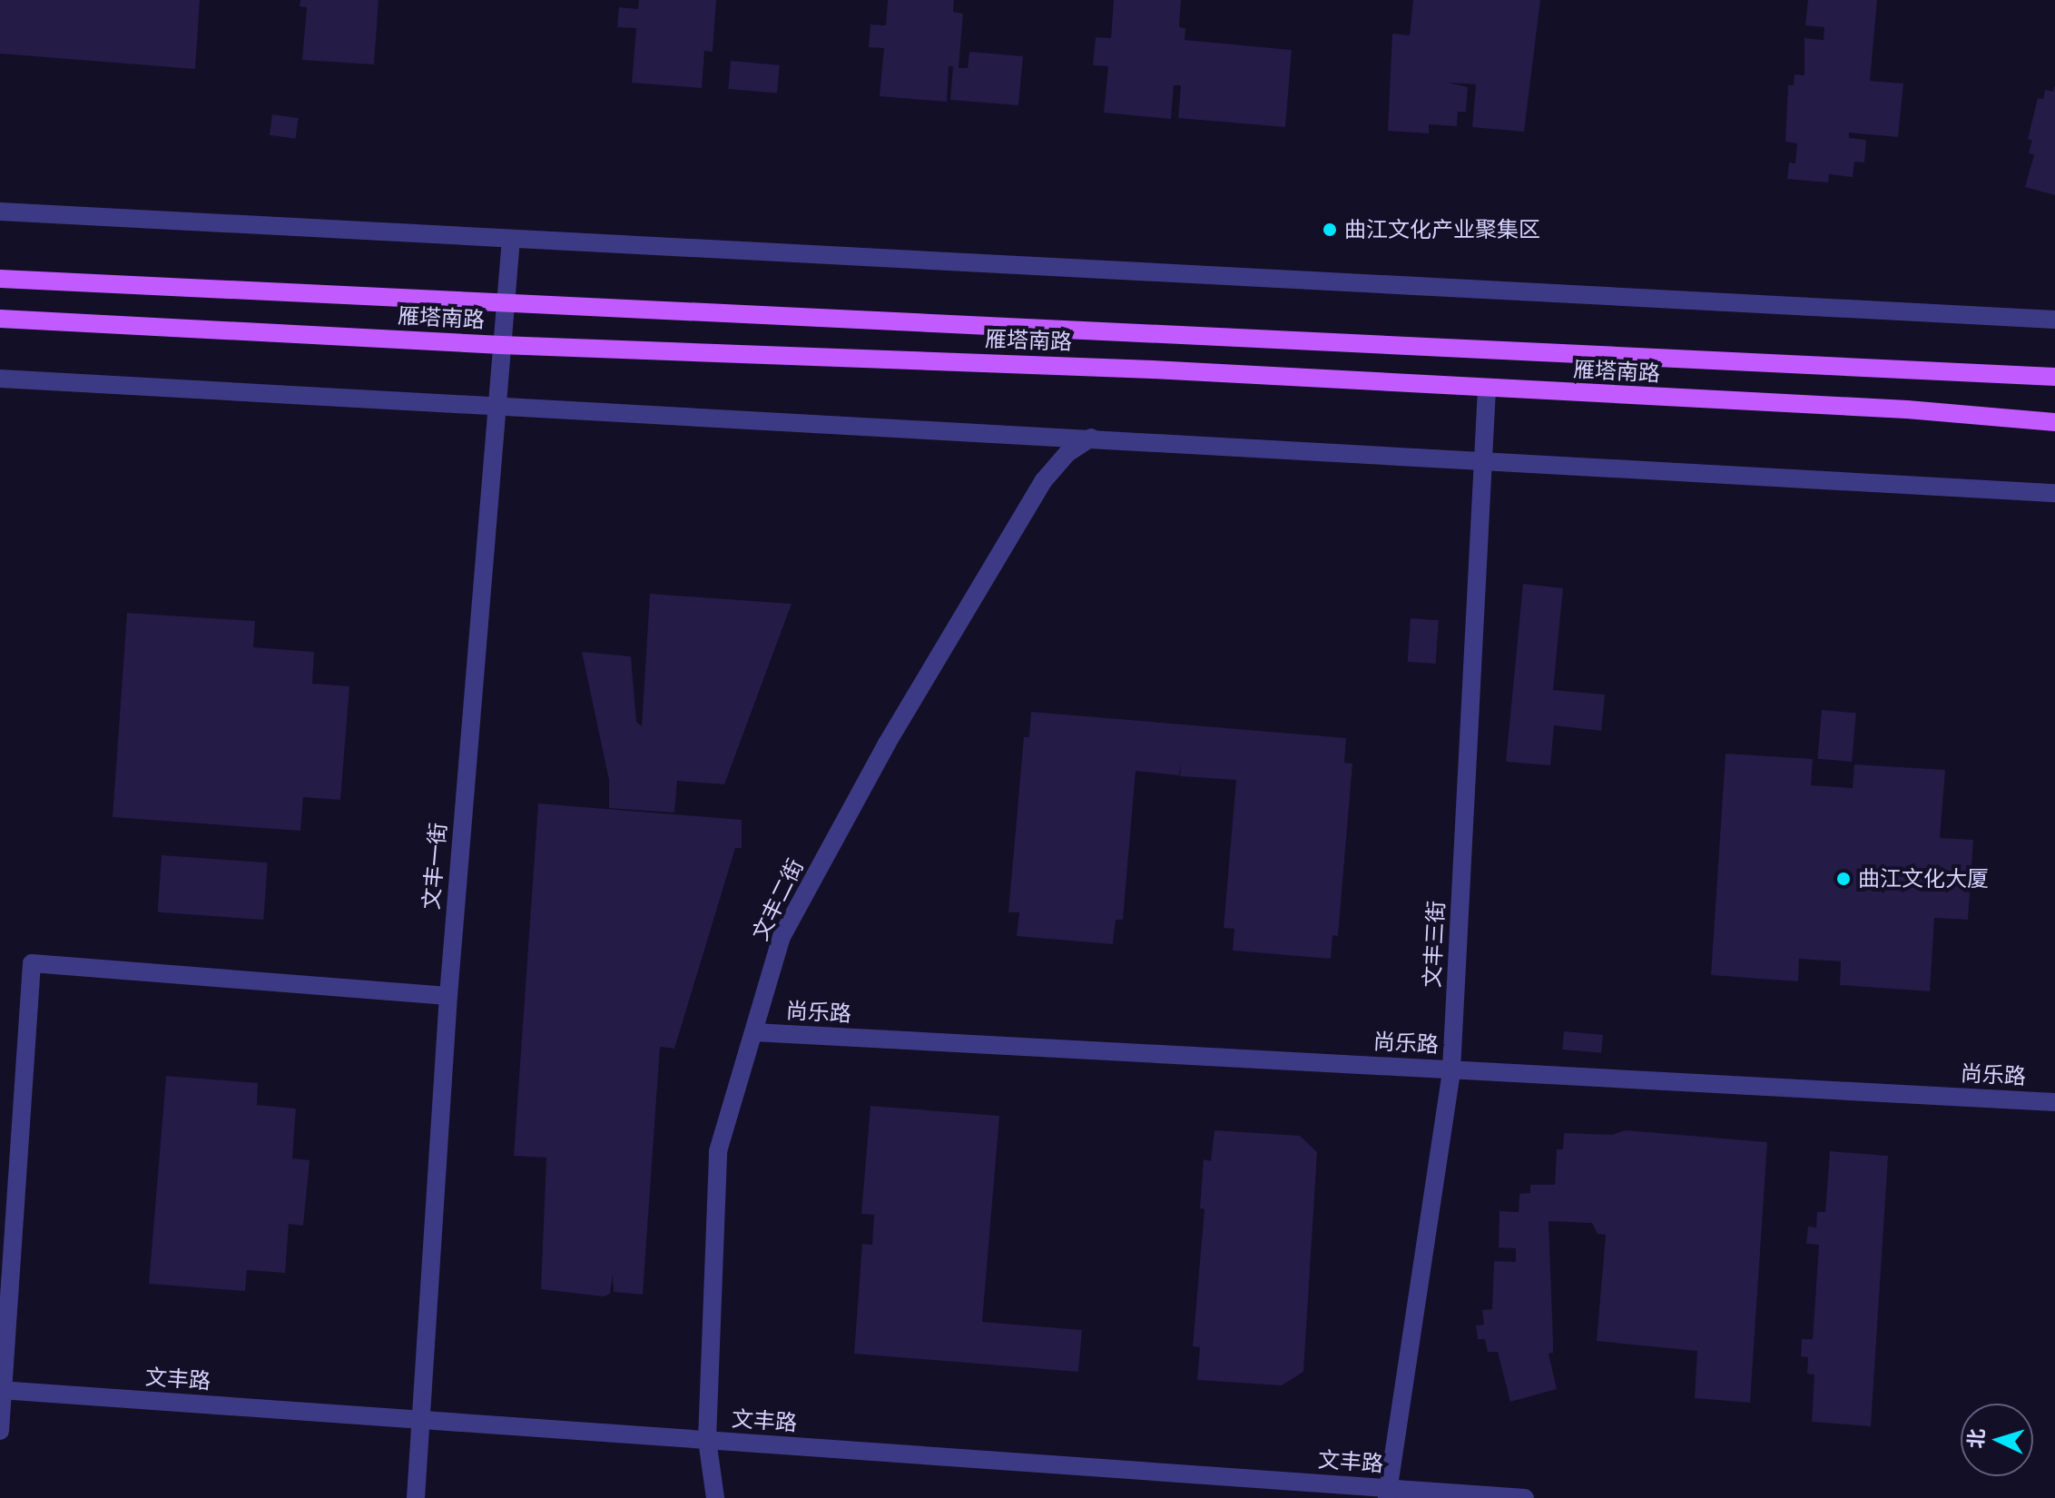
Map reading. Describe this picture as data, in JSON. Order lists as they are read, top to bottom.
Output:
{
  "streets": {
    "main road": ["雁塔南路"],
    "street": [
      "文丰一街",
      "文丰二街",
      "文丰三街",
      "尚乐路",
      "文丰路"
    ]
  },
  "crossings": [
    ["雁塔南路", "文丰一街"],
    ["雁塔南路", "文丰三街"],
    ["文丰一街", "文丰路"],
    ["文丰二街", "尚乐路"],
    ["文丰二街", "文丰路"],
    ["文丰三街", "尚乐路"],
    ["文丰三街", "文丰路"]
  ],
  "places": ["曲江文化产业聚集区", "曲江文化大厦"],
  "north": "left"
}
